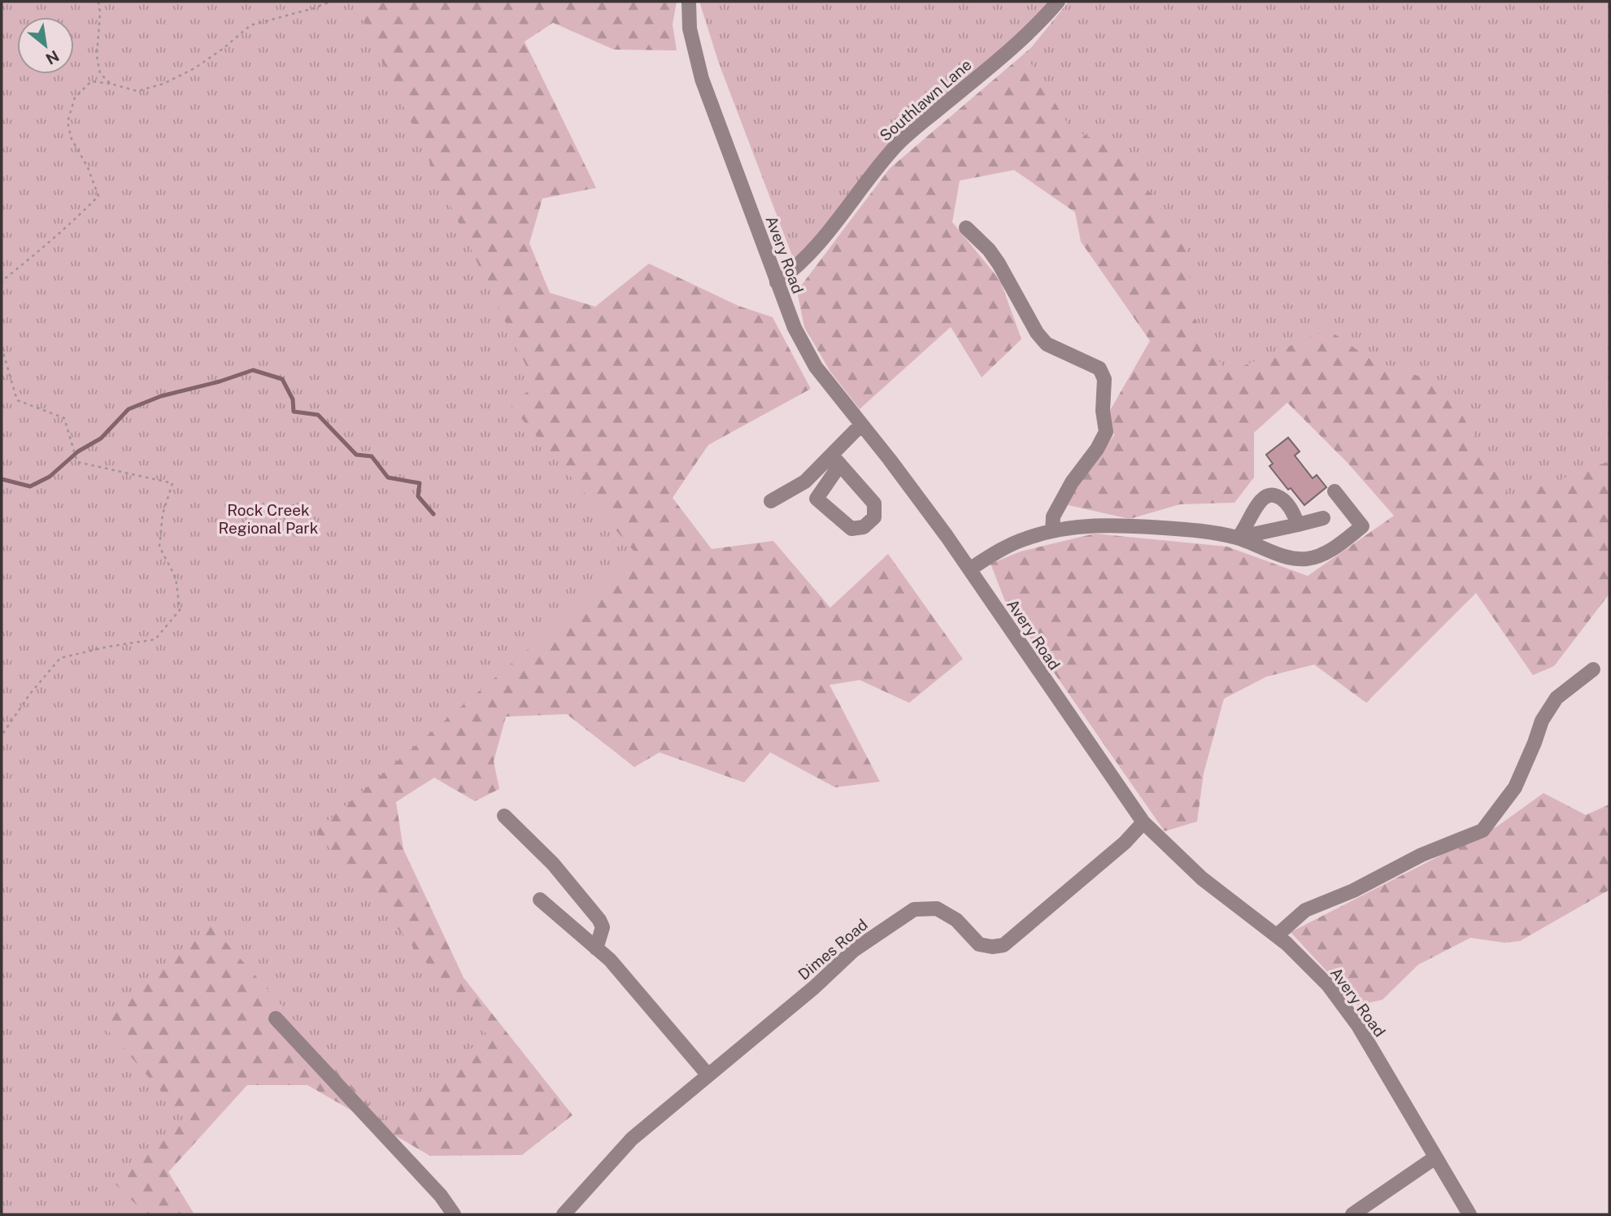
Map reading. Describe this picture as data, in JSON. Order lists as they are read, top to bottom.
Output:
{
  "streets": {
    "street": ["Southlawn Lane", "Avery Road", "Dimes Road"]
  },
  "crossings": [
    ["Southlawn Lane", "Avery Road"],
    ["Avery Road", "Dimes Road"]
  ],
  "parks": ["Rock Creek Regional Park"],
  "north": "bottom right"
}
